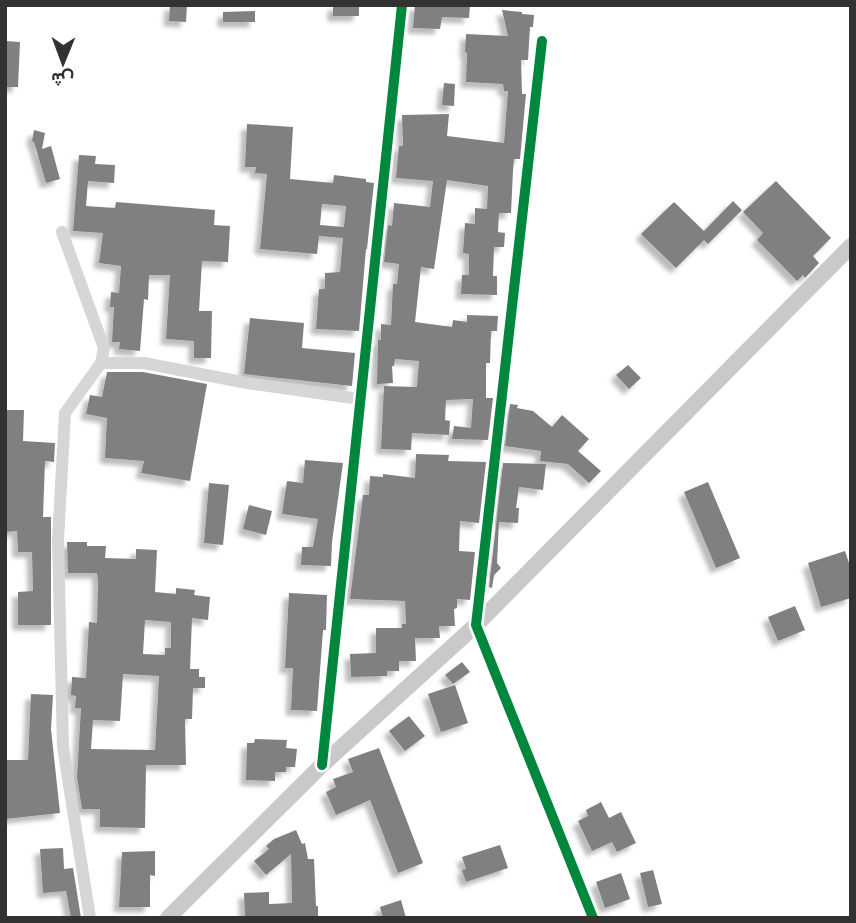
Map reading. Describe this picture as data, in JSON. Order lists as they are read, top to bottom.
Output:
{
  "north": "bottom"
}
